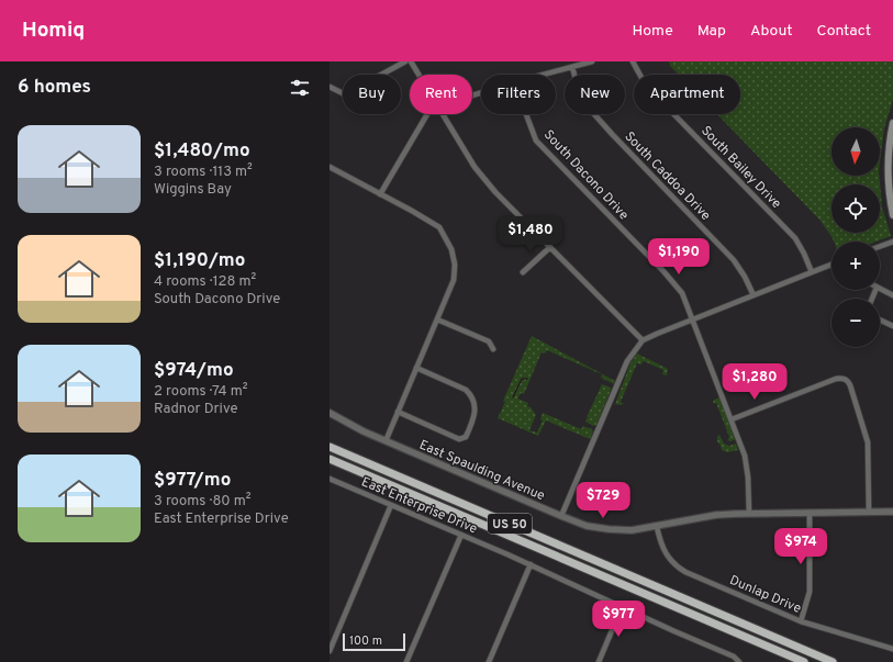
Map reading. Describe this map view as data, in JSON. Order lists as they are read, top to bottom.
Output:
{
  "streets": {
    "highway": ["US 50"],
    "street": [
      "South Bailey Drive",
      "South Dacono Drive",
      "South Caddoa Drive",
      "East Spaulding Avenue",
      "East Enterprise Drive",
      "Dunlap Drive"
    ]
  },
  "crossings": [
    ["South Dacono Drive", "East Spaulding Avenue"],
    ["East Spaulding Avenue", "Dunlap Drive"]
  ],
  "scale_bar": "100 m",
  "north": "bottom",
  "page": {
    "header": "Homiq",
    "nav": [
      "Home",
      "Map",
      "About",
      "Contact"
    ],
    "heading": "6 homes",
    "chip": [
      "Buy",
      "Rent",
      "Filters",
      "New",
      "Apartment"
    ],
    "list": [
      {
        "name": "$1,480/mo",
        "note": "3 rooms · 113 m² · Wiggins Bay"
      },
      {
        "name": "$1,190/mo",
        "note": "4 rooms · 128 m² · South Dacono Drive"
      },
      {
        "name": "$974/mo",
        "note": "2 rooms · 74 m² · Radnor Drive"
      },
      {
        "name": "$977/mo",
        "note": "3 rooms · 80 m² · East Enterprise Drive"
      }
    ],
    "map_buttons": ["+", "−"],
    "price": [
      "$1,480",
      "$1,190",
      "$1,280",
      "$729",
      "$974",
      "$977"
    ],
    "scale": "100 m"
  }
}
